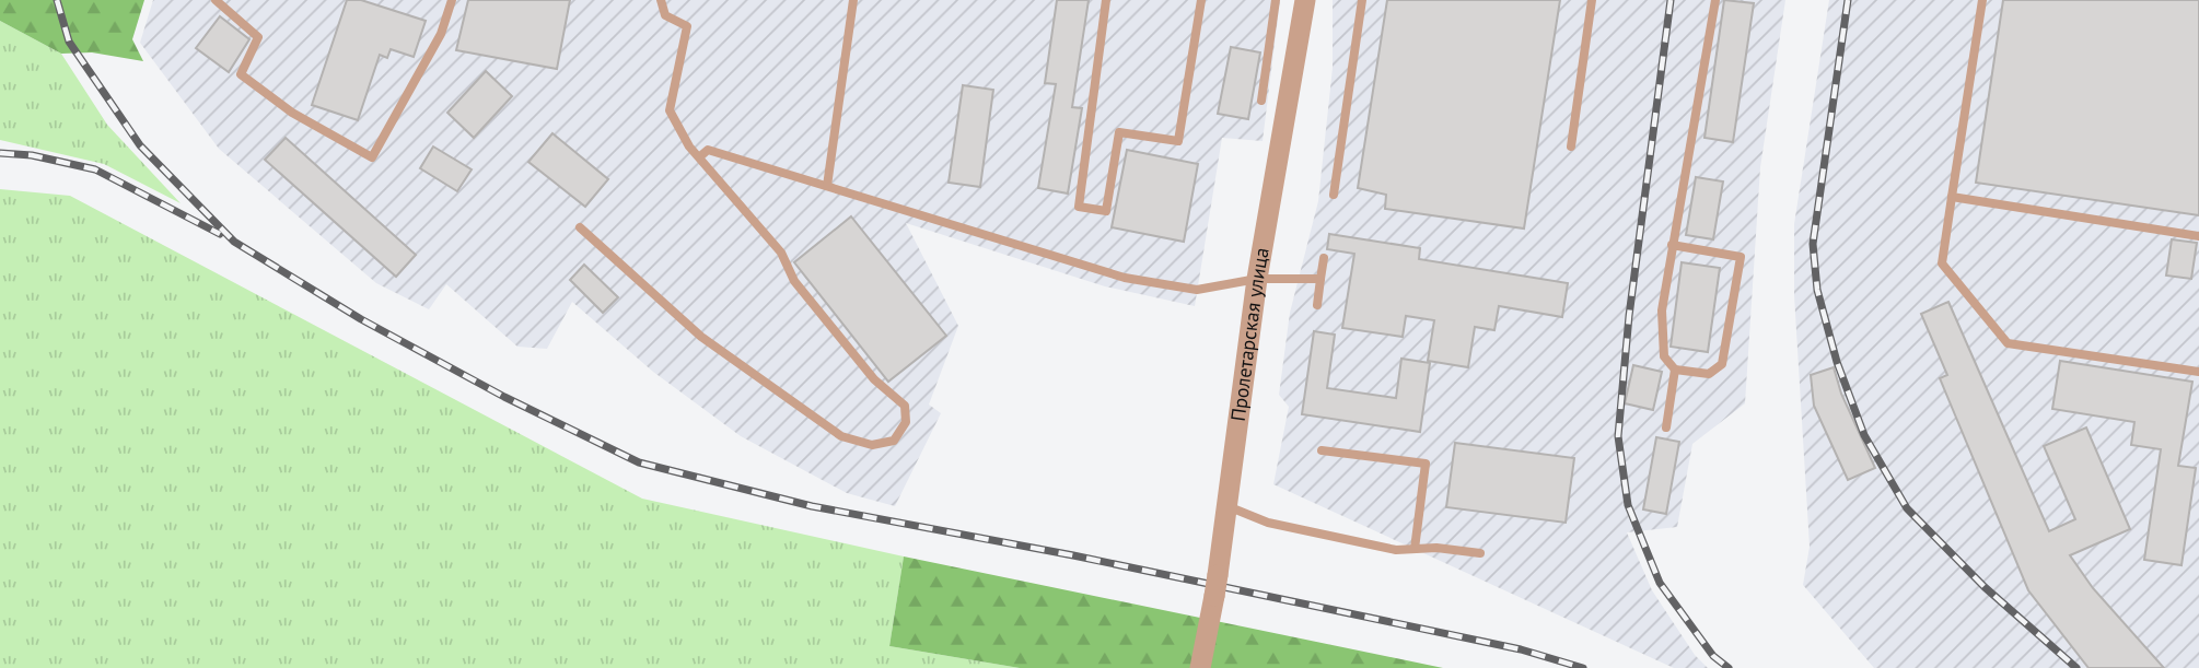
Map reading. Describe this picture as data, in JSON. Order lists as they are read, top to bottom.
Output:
{
  "streets": {
    "street": ["Пролетарская улица"]
  }
}
